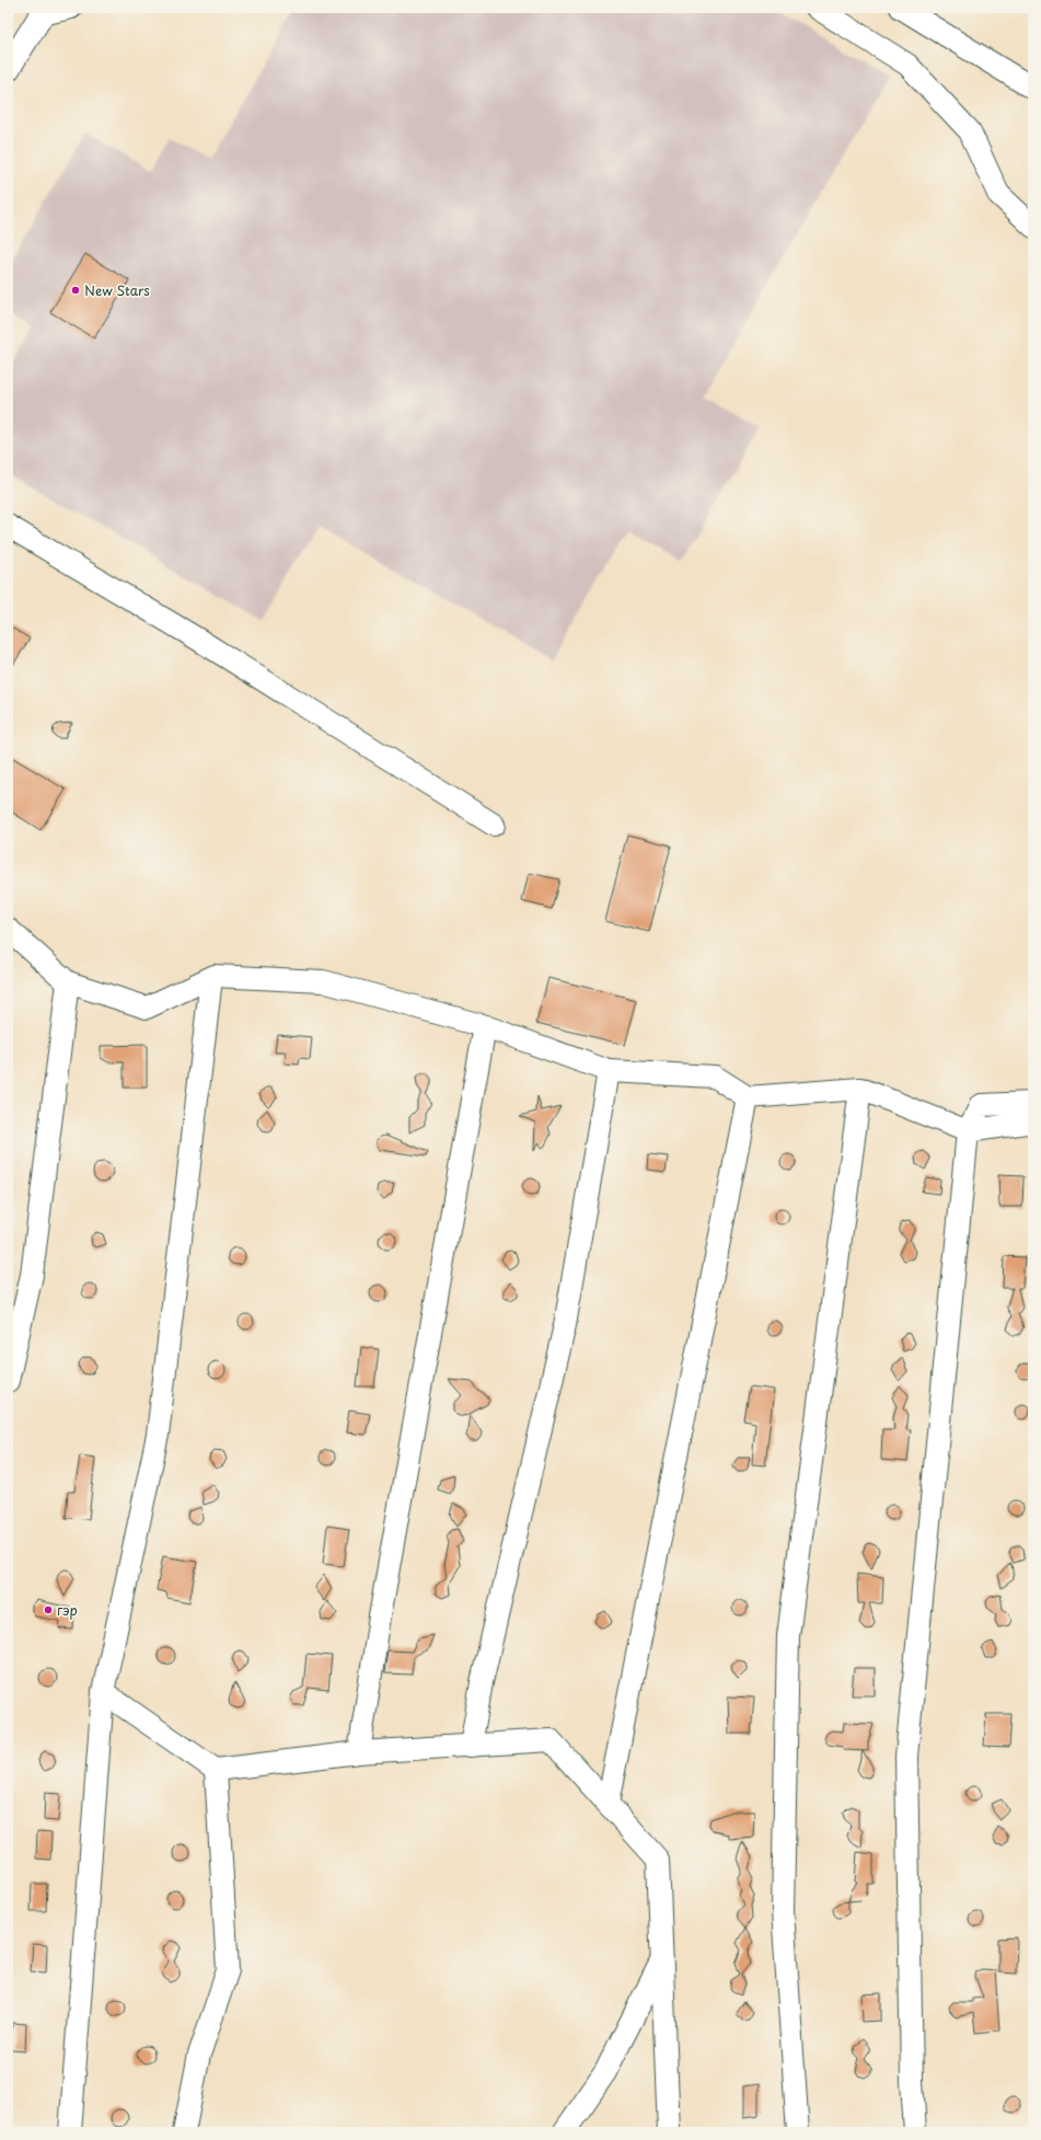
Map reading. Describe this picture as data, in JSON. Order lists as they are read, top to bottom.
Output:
{
  "places": ["New Stars", "гэр"]
}
